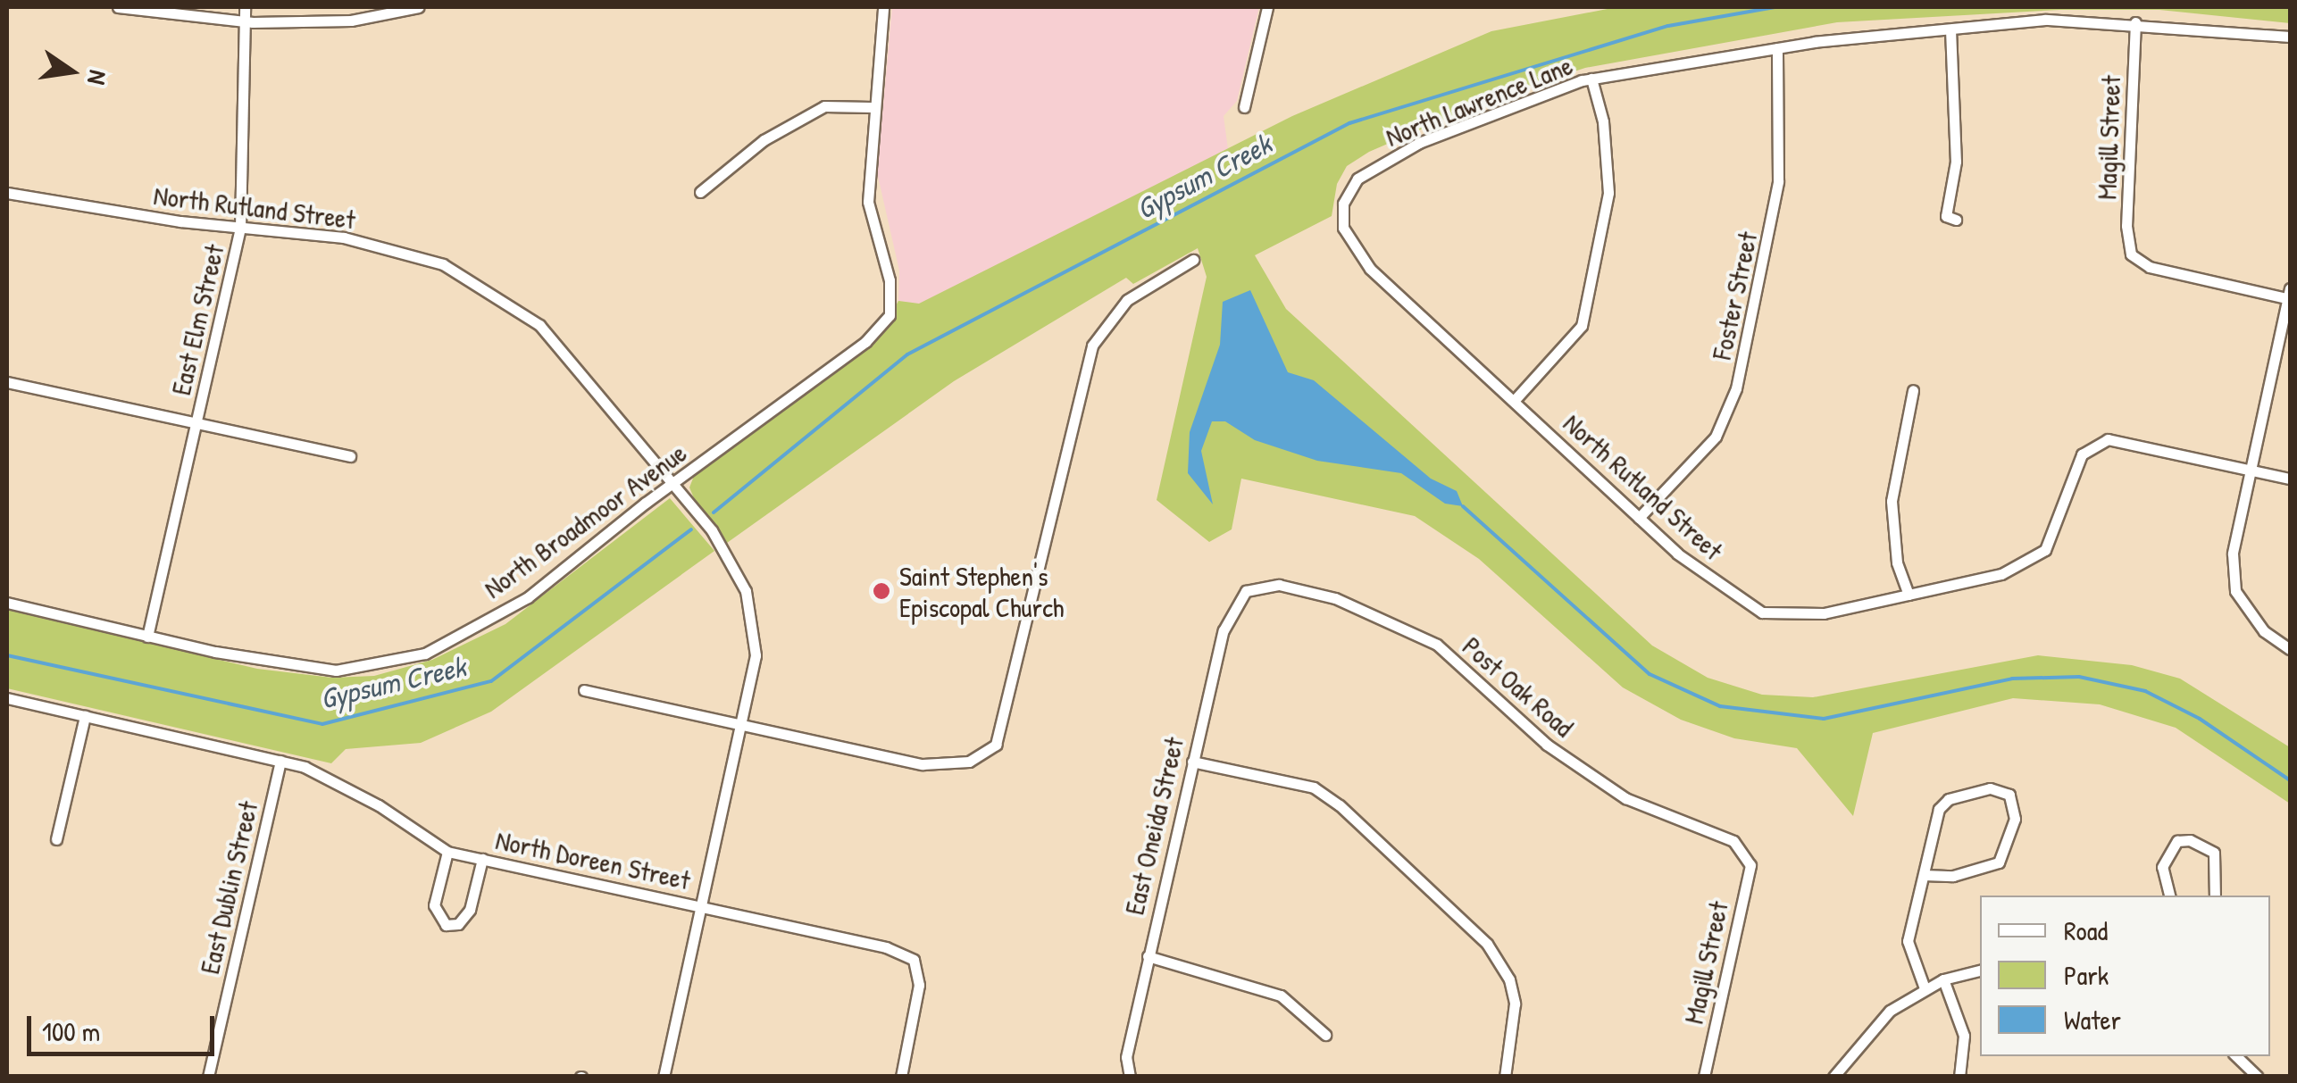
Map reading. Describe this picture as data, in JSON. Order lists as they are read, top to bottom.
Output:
{
  "streets": {
    "street": [
      "North Lawrence Lane",
      "Magill Street",
      "North Rutland Street",
      "Foster Street",
      "East Elm Street",
      "North Broadmoor Avenue",
      "Post Oak Road",
      "East Oneida Street",
      "North Doreen Street",
      "East Dublin Street"
    ]
  },
  "crossings": [
    ["North Lawrence Lane", "Magill Street"],
    ["North Lawrence Lane", "North Rutland Street"],
    ["North Lawrence Lane", "Foster Street"],
    ["Magill Street", "Post Oak Road"],
    ["North Rutland Street", "Foster Street"],
    ["North Rutland Street", "East Elm Street"],
    ["North Rutland Street", "North Broadmoor Avenue"],
    ["North Rutland Street", "North Doreen Street"],
    ["East Elm Street", "North Broadmoor Avenue"],
    ["Post Oak Road", "East Oneida Street"],
    ["North Doreen Street", "East Dublin Street"]
  ],
  "water": ["Gypsum Creek"],
  "places": ["Saint Stephen's Episcopal Church"],
  "legend": ["Road", "Park", "Water"],
  "scale_bar": "100 m",
  "north": "right"
}
